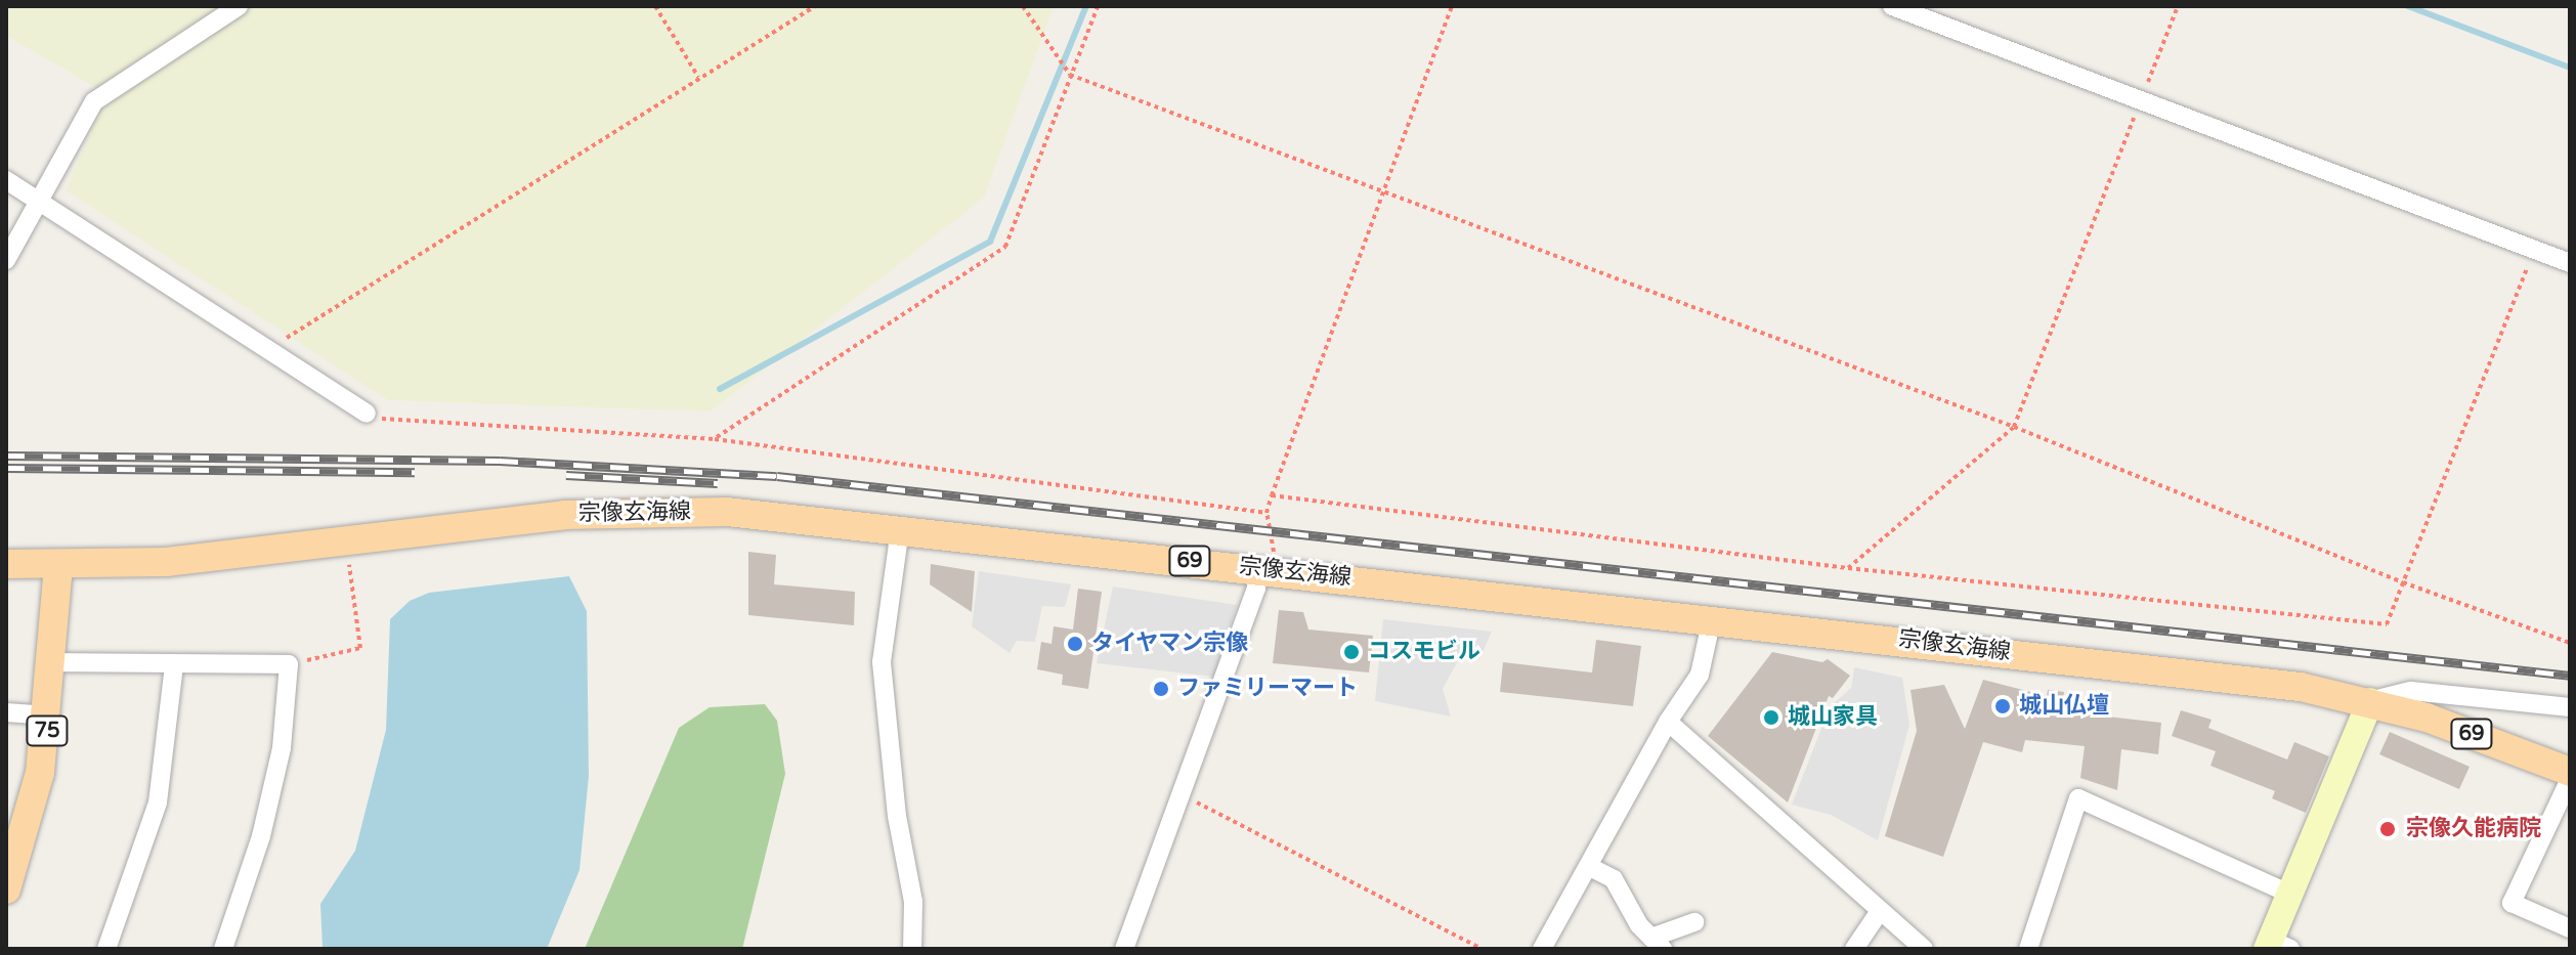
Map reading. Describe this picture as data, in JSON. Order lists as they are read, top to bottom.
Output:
{
  "streets": {
    "main road": ["宗像玄海線", "69", "75"]
  },
  "crossings": [
    ["宗像玄海線", "75"]
  ],
  "places": [
    "タイヤマン宗像",
    "コスモビル",
    "ファミリーマート",
    "城山仏壇",
    "城山家具",
    "宗像久能病院"
  ]
}
